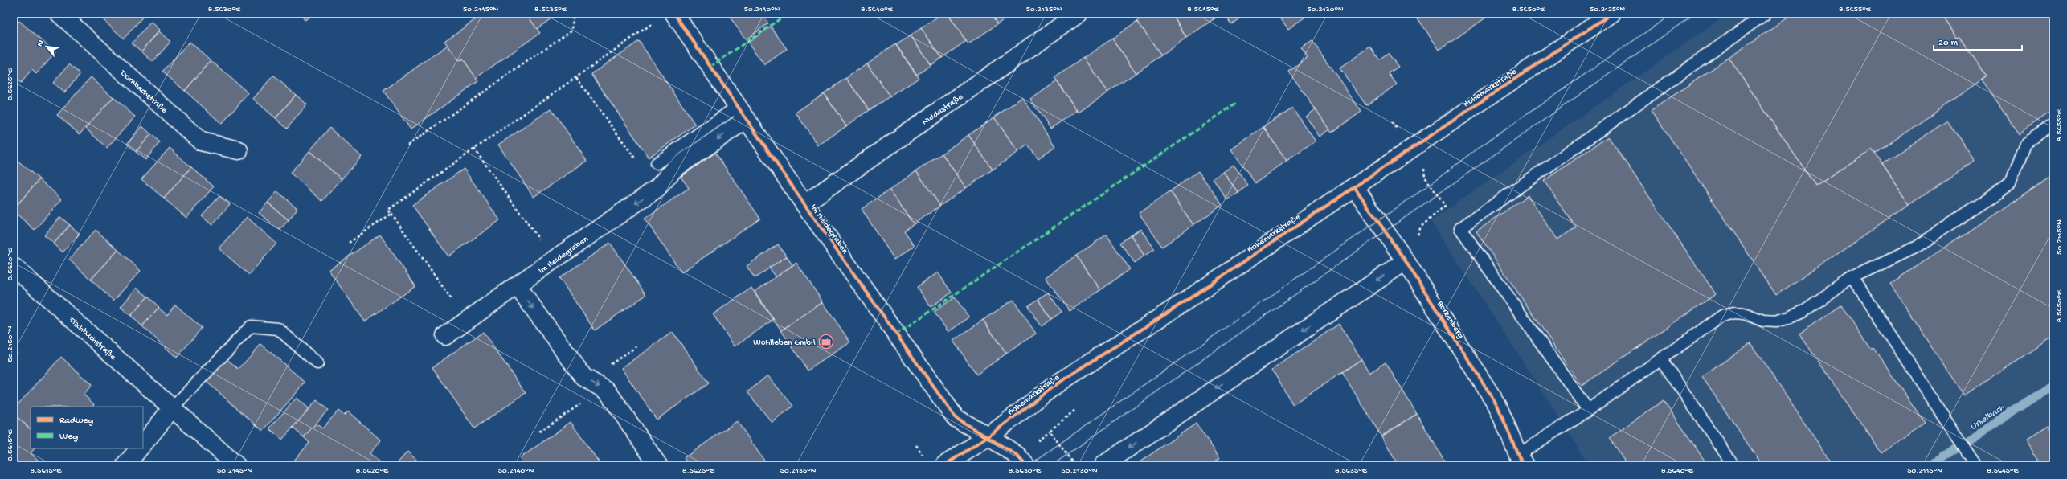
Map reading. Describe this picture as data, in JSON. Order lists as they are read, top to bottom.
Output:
{
  "streets": {
    "street": [
      "Hohemarkstraße",
      "Dornbachstraße",
      "Niddastraße",
      "Im Heidegraben",
      "Borkenberg",
      "Fischbachstraße"
    ]
  },
  "crossings": [
    ["Hohemarkstraße", "Im Heidegraben"],
    ["Hohemarkstraße", "Borkenberg"],
    ["Niddastraße", "Im Heidegraben"]
  ],
  "water": ["Urselbach"],
  "places": {
    "office": ["Wohlleben GmbH"]
  },
  "legend": ["Radweg", "Weg"],
  "scale_bar": "20 m",
  "north": "top left",
  "coordinates": [
    "8.5630°E",
    "50.2145°N",
    "8.5635°E",
    "50.2140°N",
    "8.5640°E",
    "50.2135°N",
    "8.5645°E",
    "50.2130°N",
    "8.5650°E",
    "50.2125°N",
    "8.5655°E",
    "8.5625°E",
    "50.2115°N",
    "8.5620°E",
    "50.2150°N",
    "8.5615°E"
  ]
}
